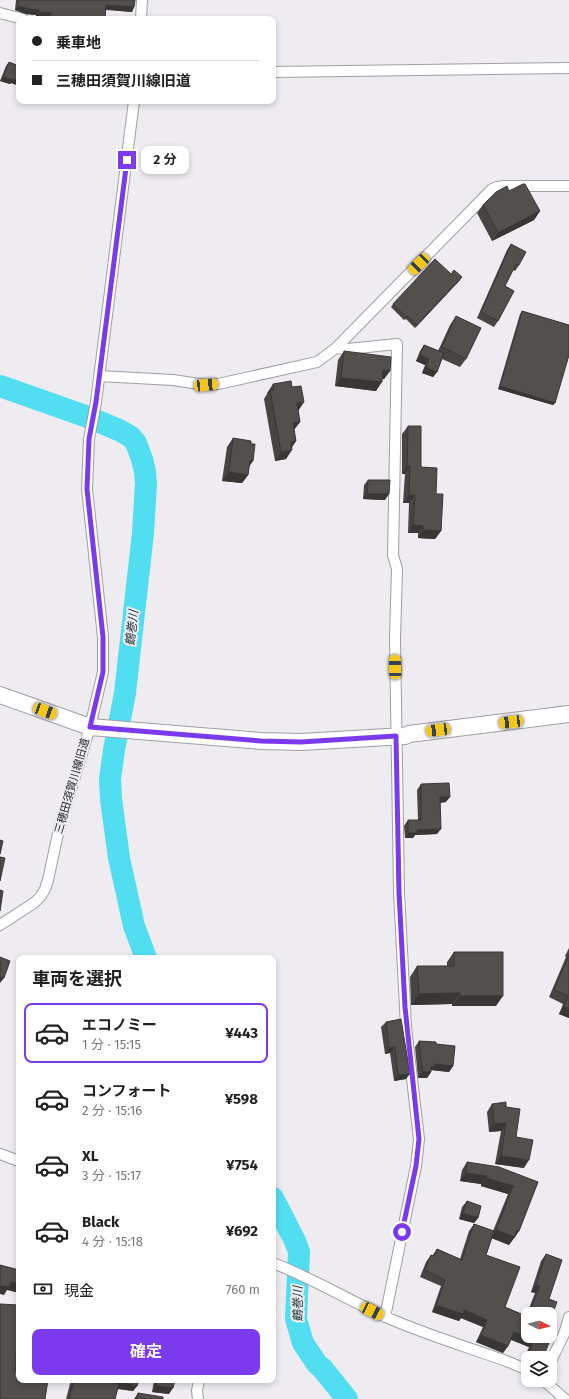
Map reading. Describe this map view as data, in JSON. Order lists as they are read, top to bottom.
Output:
{
  "streets": {
    "street": ["三穂田須賀川線旧道"]
  },
  "water": ["鶴巻川"],
  "north": "right",
  "page": {
    "banner": ["乗車地", "三穂田須賀川線旧道"],
    "bubble": "2 分",
    "heading": "車両を選択",
    "list": [
      {
        "name": "エコノミー",
        "note": "1 分 · 15:15",
        "value": "¥443"
      },
      {
        "name": "コンフォート",
        "note": "2 分 · 15:16",
        "value": "¥598"
      },
      {
        "name": "XL",
        "note": "3 分 · 15:17",
        "value": "¥754"
      },
      {
        "name": "Black",
        "note": "4 分 · 15:18",
        "value": "¥692"
      }
    ],
    "pay": ["現金", "760 m"],
    "buttons": "確定"
  }
}
